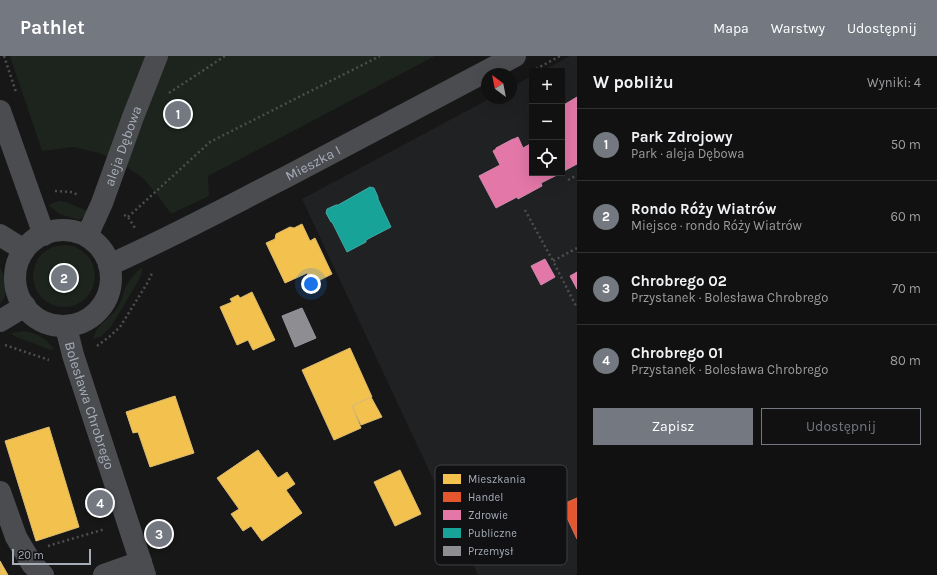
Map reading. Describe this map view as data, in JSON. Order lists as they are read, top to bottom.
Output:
{
  "streets": {
    "street": ["aleja Dębowa", "Mieszka I", "Bolesława Chrobrego"]
  },
  "crossings": [
    ["aleja Dębowa", "Mieszka I"],
    ["aleja Dębowa", "Bolesława Chrobrego"],
    ["Mieszka I", "Bolesława Chrobrego"]
  ],
  "legend": [
    "Mieszkania",
    "Handel",
    "Zdrowie",
    "Publiczne",
    "Przemysł"
  ],
  "scale_bar": "20 m",
  "north": "top left",
  "page": {
    "header": "Pathlet",
    "nav": ["Mapa", "Warstwy", "Udostępnij"],
    "heading": ["W pobliżu", "Wyniki: 4"],
    "map_buttons": ["+", "−"],
    "pins": [
      "1",
      "2",
      "4",
      "3"
    ],
    "list": [
      {
        "mark": "1",
        "name": "Park Zdrojowy",
        "note": "Park · aleja Dębowa",
        "value": "50 m"
      },
      {
        "mark": "2",
        "name": "Rondo Róży Wiatrów",
        "note": "Miejsce · rondo Róży Wiatrów",
        "value": "60 m"
      },
      {
        "mark": "3",
        "name": "Chrobrego 02",
        "note": "Przystanek · Bolesława Chrobrego",
        "value": "70 m"
      },
      {
        "mark": "4",
        "name": "Chrobrego 01",
        "note": "Przystanek · Bolesława Chrobrego",
        "value": "80 m"
      }
    ],
    "buttons": ["Zapisz", "Udostępnij"],
    "scale": "20 m"
  }
}
